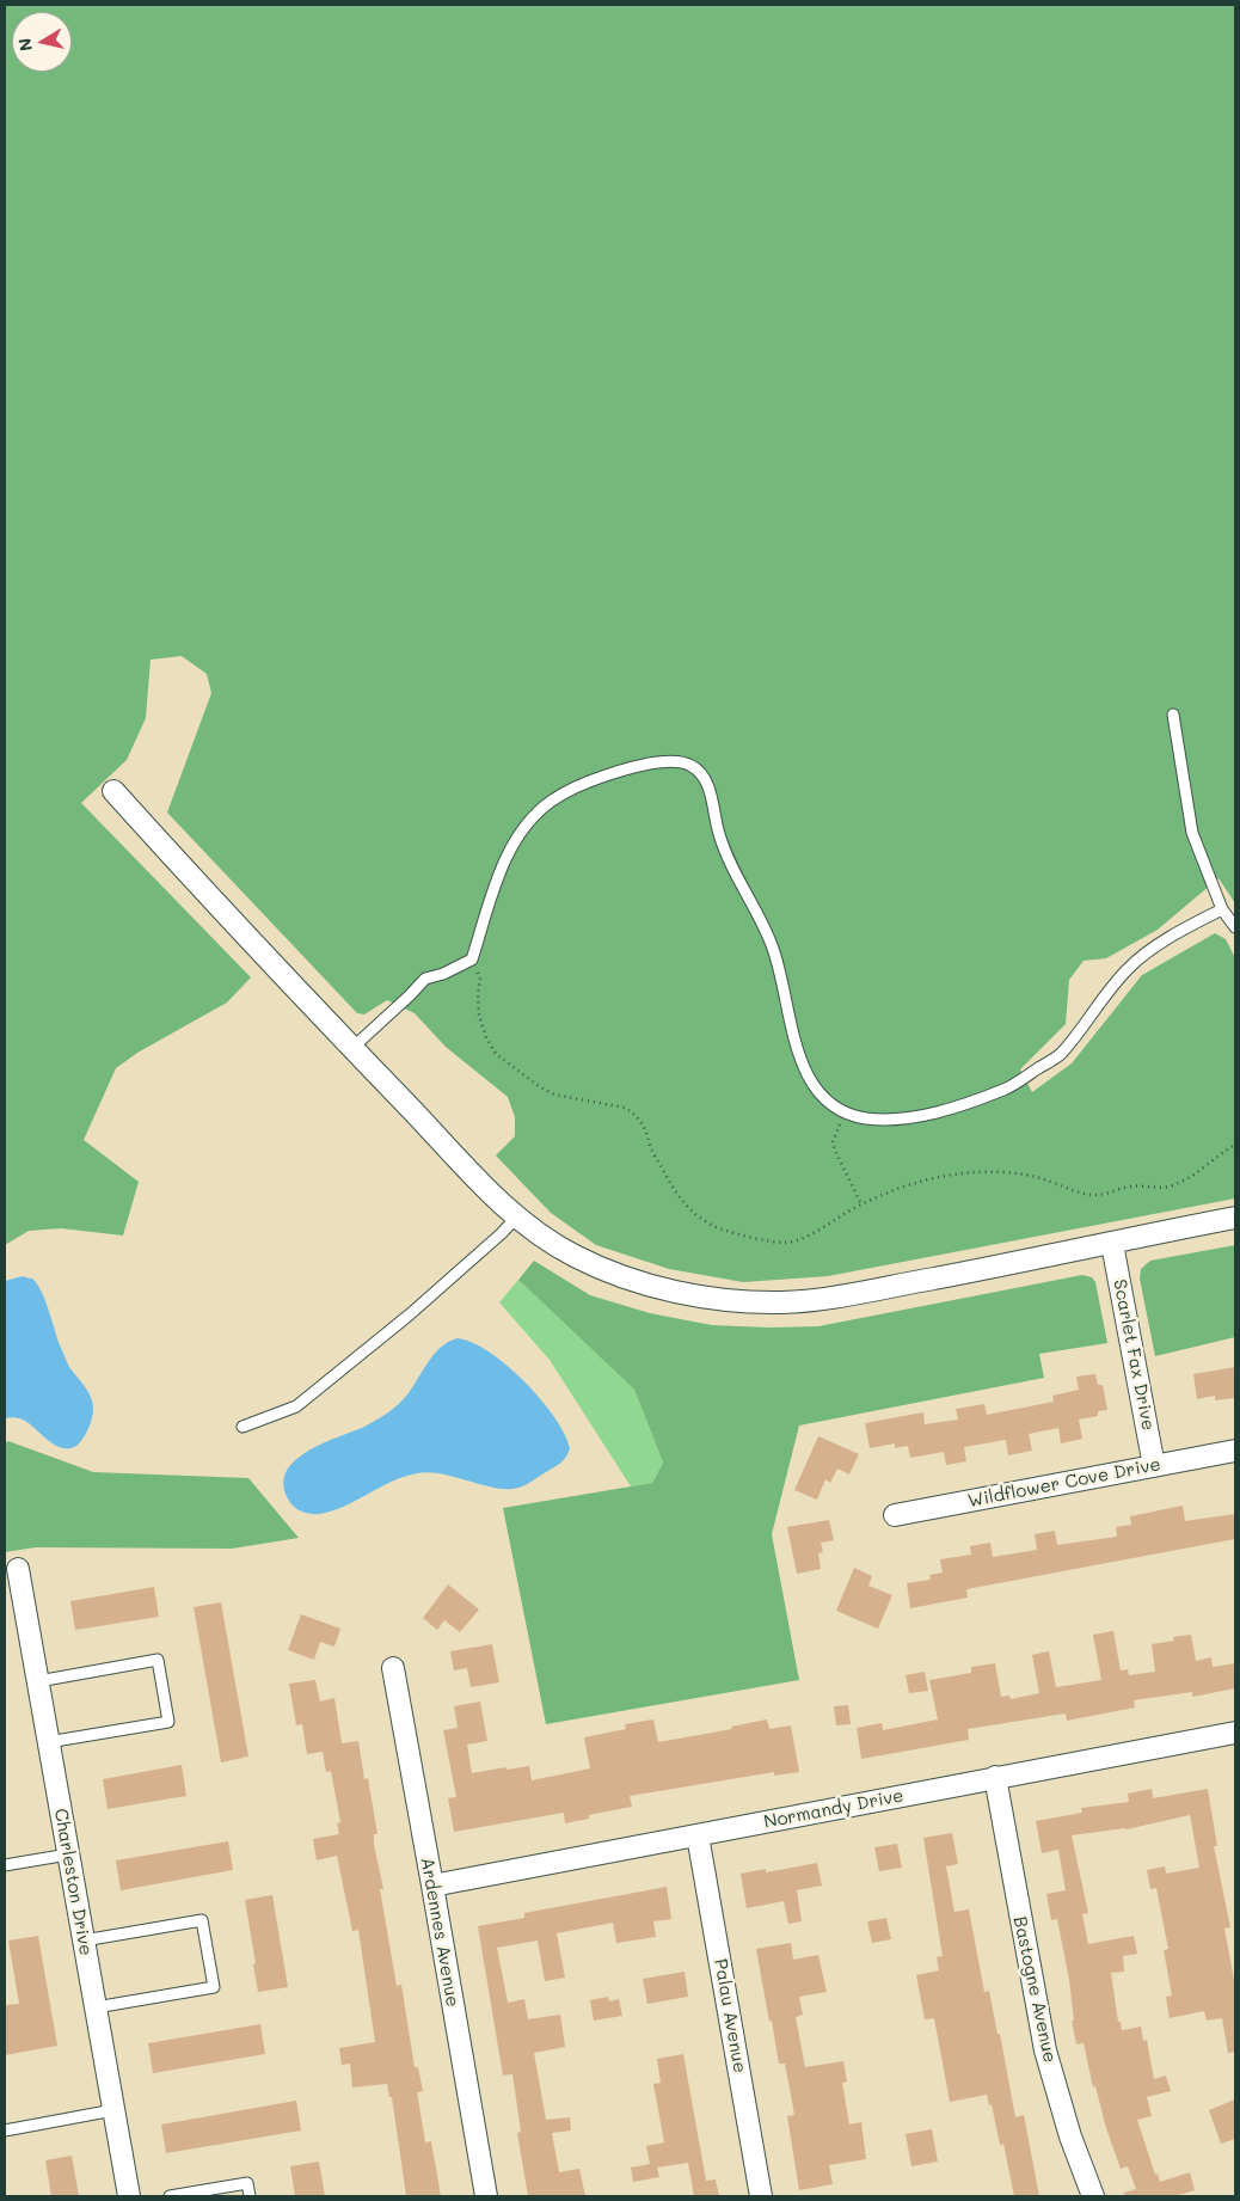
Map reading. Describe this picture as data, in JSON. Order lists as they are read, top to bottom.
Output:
{
  "streets": {
    "street": [
      "Scarlet Fax Drive",
      "Wildflower Cove Drive",
      "Normandy Drive",
      "Charleston Drive",
      "Ardennes Avenue",
      "Bastogne Avenue",
      "Palau Avenue"
    ]
  },
  "crossings": [
    ["Scarlet Fax Drive", "Wildflower Cove Drive"],
    ["Normandy Drive", "Ardennes Avenue"],
    ["Normandy Drive", "Bastogne Avenue"],
    ["Normandy Drive", "Palau Avenue"]
  ],
  "north": "left"
}
